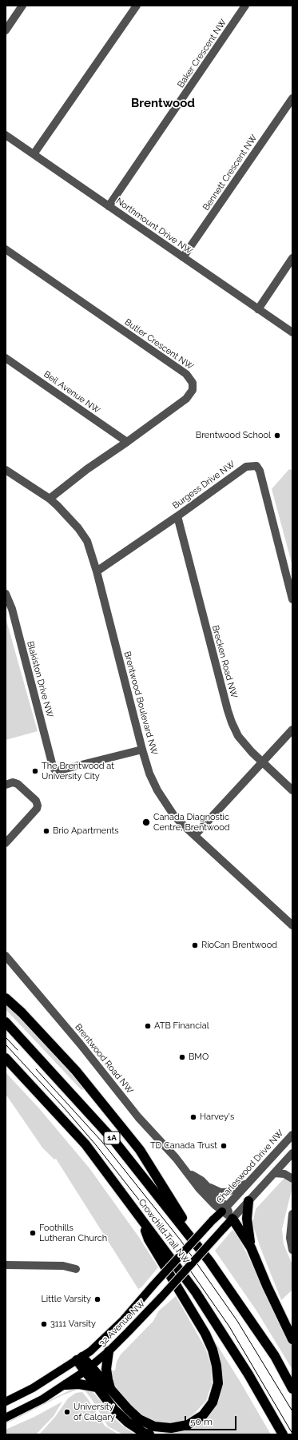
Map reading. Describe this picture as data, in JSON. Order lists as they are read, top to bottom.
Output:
{
  "streets": {
    "highway": ["1A", "Crowchild Trail NW"],
    "main road": ["32 Avenue NW"],
    "street": [
      "Baker Crescent NW",
      "Bennett Crescent NW",
      "Northmount Drive NW",
      "Butler Crescent NW",
      "Beil Avenue NW",
      "Burgess Drive NW",
      "Brecken Road NW",
      "Blakiston Drive NW",
      "Brentwood Boulevard NW",
      "Brentwood Road NW",
      "Charleswood Drive NW"
    ]
  },
  "crossings": [
    ["Baker Crescent NW", "Northmount Drive NW"],
    ["Bennett Crescent NW", "Northmount Drive NW"],
    ["Butler Crescent NW", "Beil Avenue NW"],
    ["Butler Crescent NW", "Brentwood Boulevard NW"],
    ["Burgess Drive NW", "Brecken Road NW"],
    ["Burgess Drive NW", "Brentwood Boulevard NW"],
    ["Blakiston Drive NW", "Brentwood Boulevard NW"],
    ["Brentwood Road NW", "Charleswood Drive NW"],
    ["Brentwood Road NW", "32 Avenue NW"],
    ["Charleswood Drive NW", "32 Avenue NW"]
  ],
  "districts": ["Brentwood"],
  "places": [
    "Brentwood School",
    "The Brentwood at University City",
    "Canada Diagnostic Centre, Brentwood",
    "Brio Apartments",
    "RioCan Brentwood",
    "ATB Financial",
    "BMO",
    "Harvey's",
    "TD Canada Trust",
    "Foothills Lutheran Church",
    "Little Varsity",
    "3111 Varsity",
    "University of Calgary"
  ],
  "scale_bar": "50 m"
}
